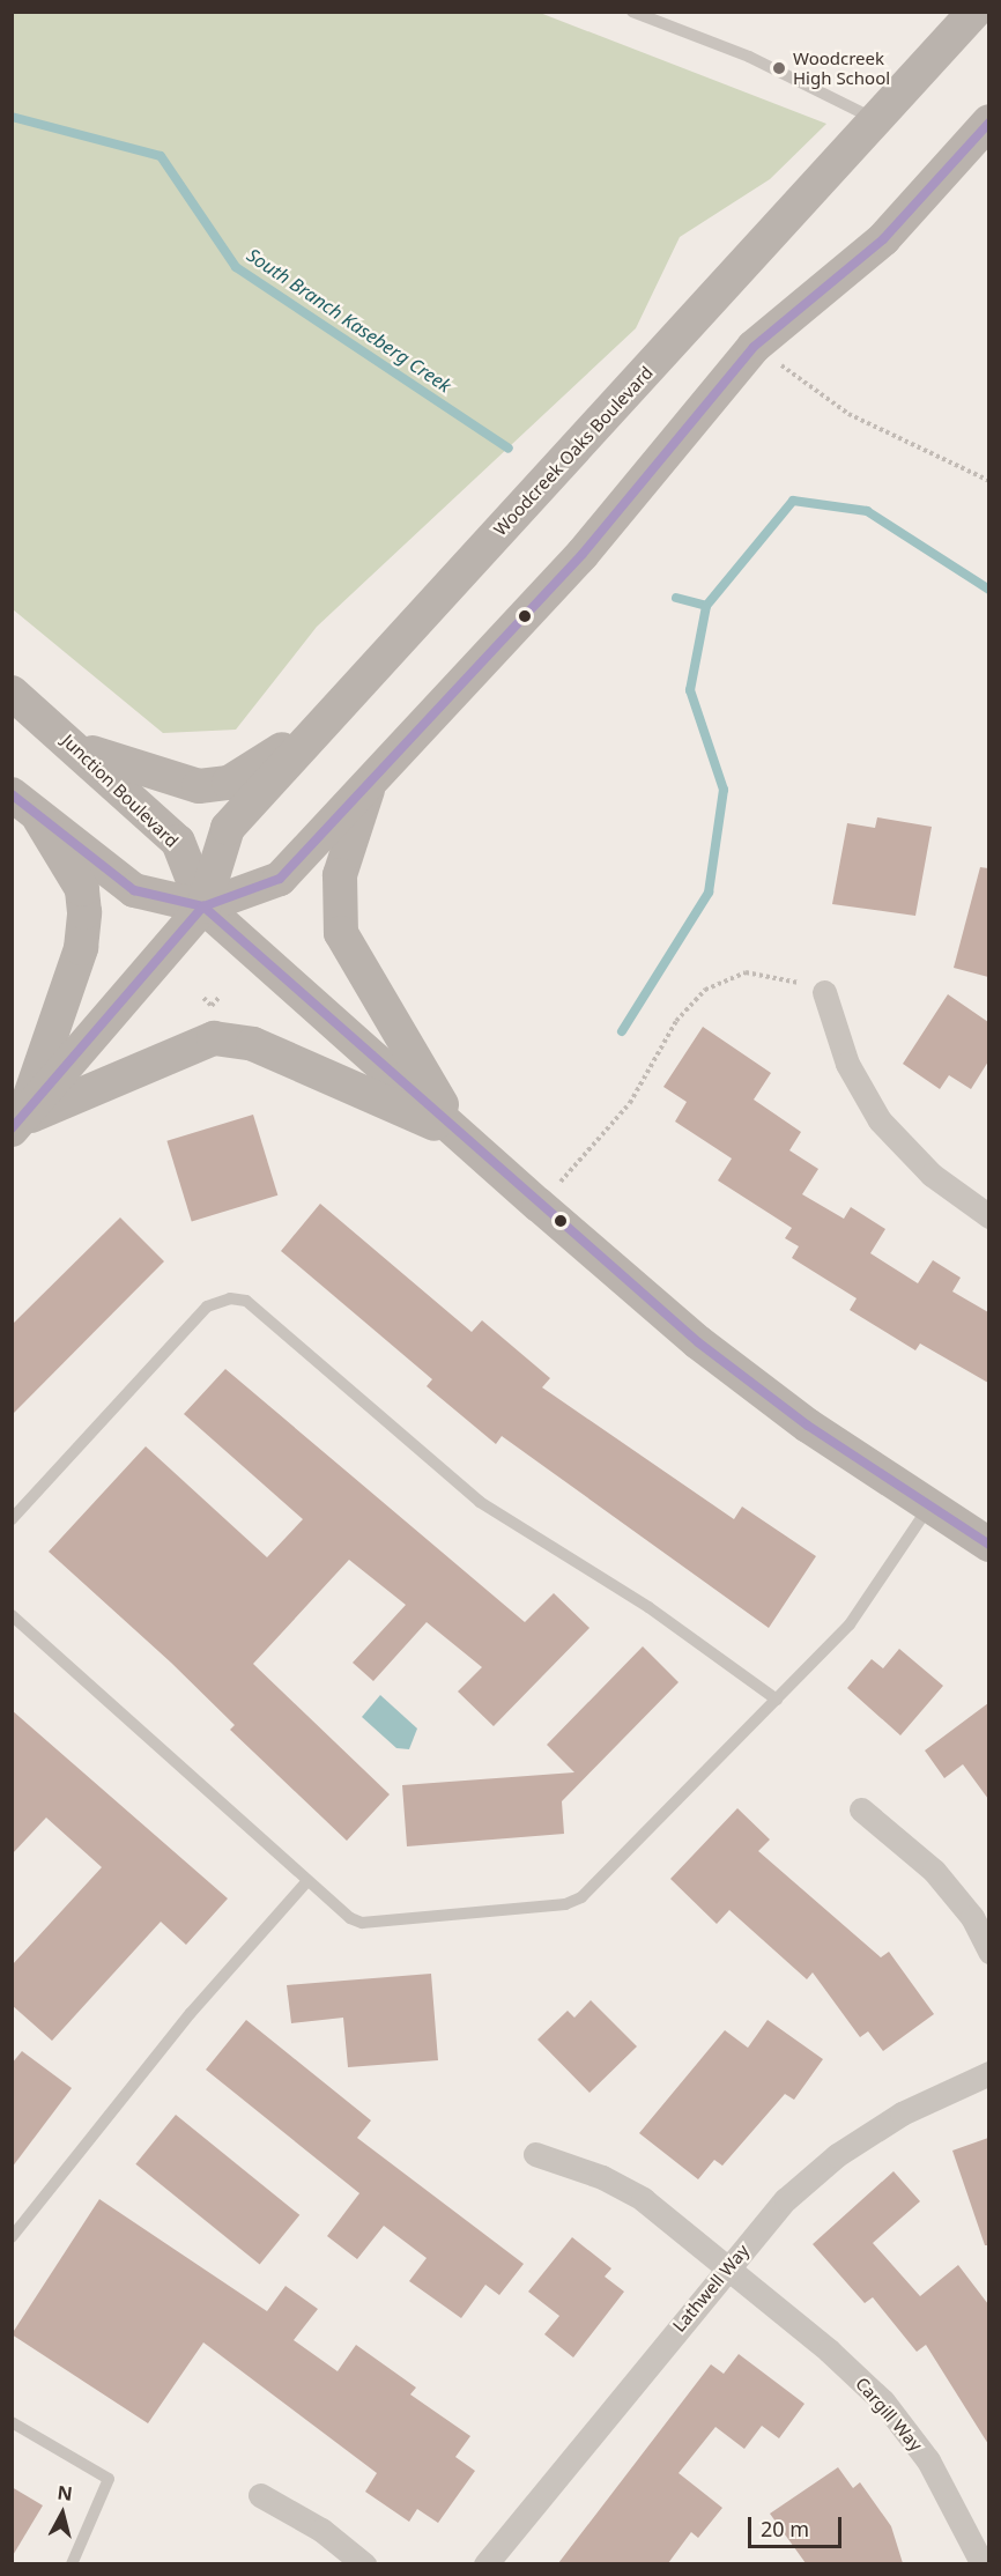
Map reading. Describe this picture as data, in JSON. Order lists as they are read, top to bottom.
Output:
{
  "streets": {
    "main road": ["Woodcreek Oaks Boulevard", "Junction Boulevard"],
    "street": ["Lathwell Way", "Cargill Way"]
  },
  "crossings": [
    ["Woodcreek Oaks Boulevard", "Junction Boulevard"],
    ["Lathwell Way", "Cargill Way"]
  ],
  "water": ["South Branch Kaseberg Creek"],
  "places": ["Woodcreek High School"],
  "scale_bar": "20 m",
  "north": "top"
}
